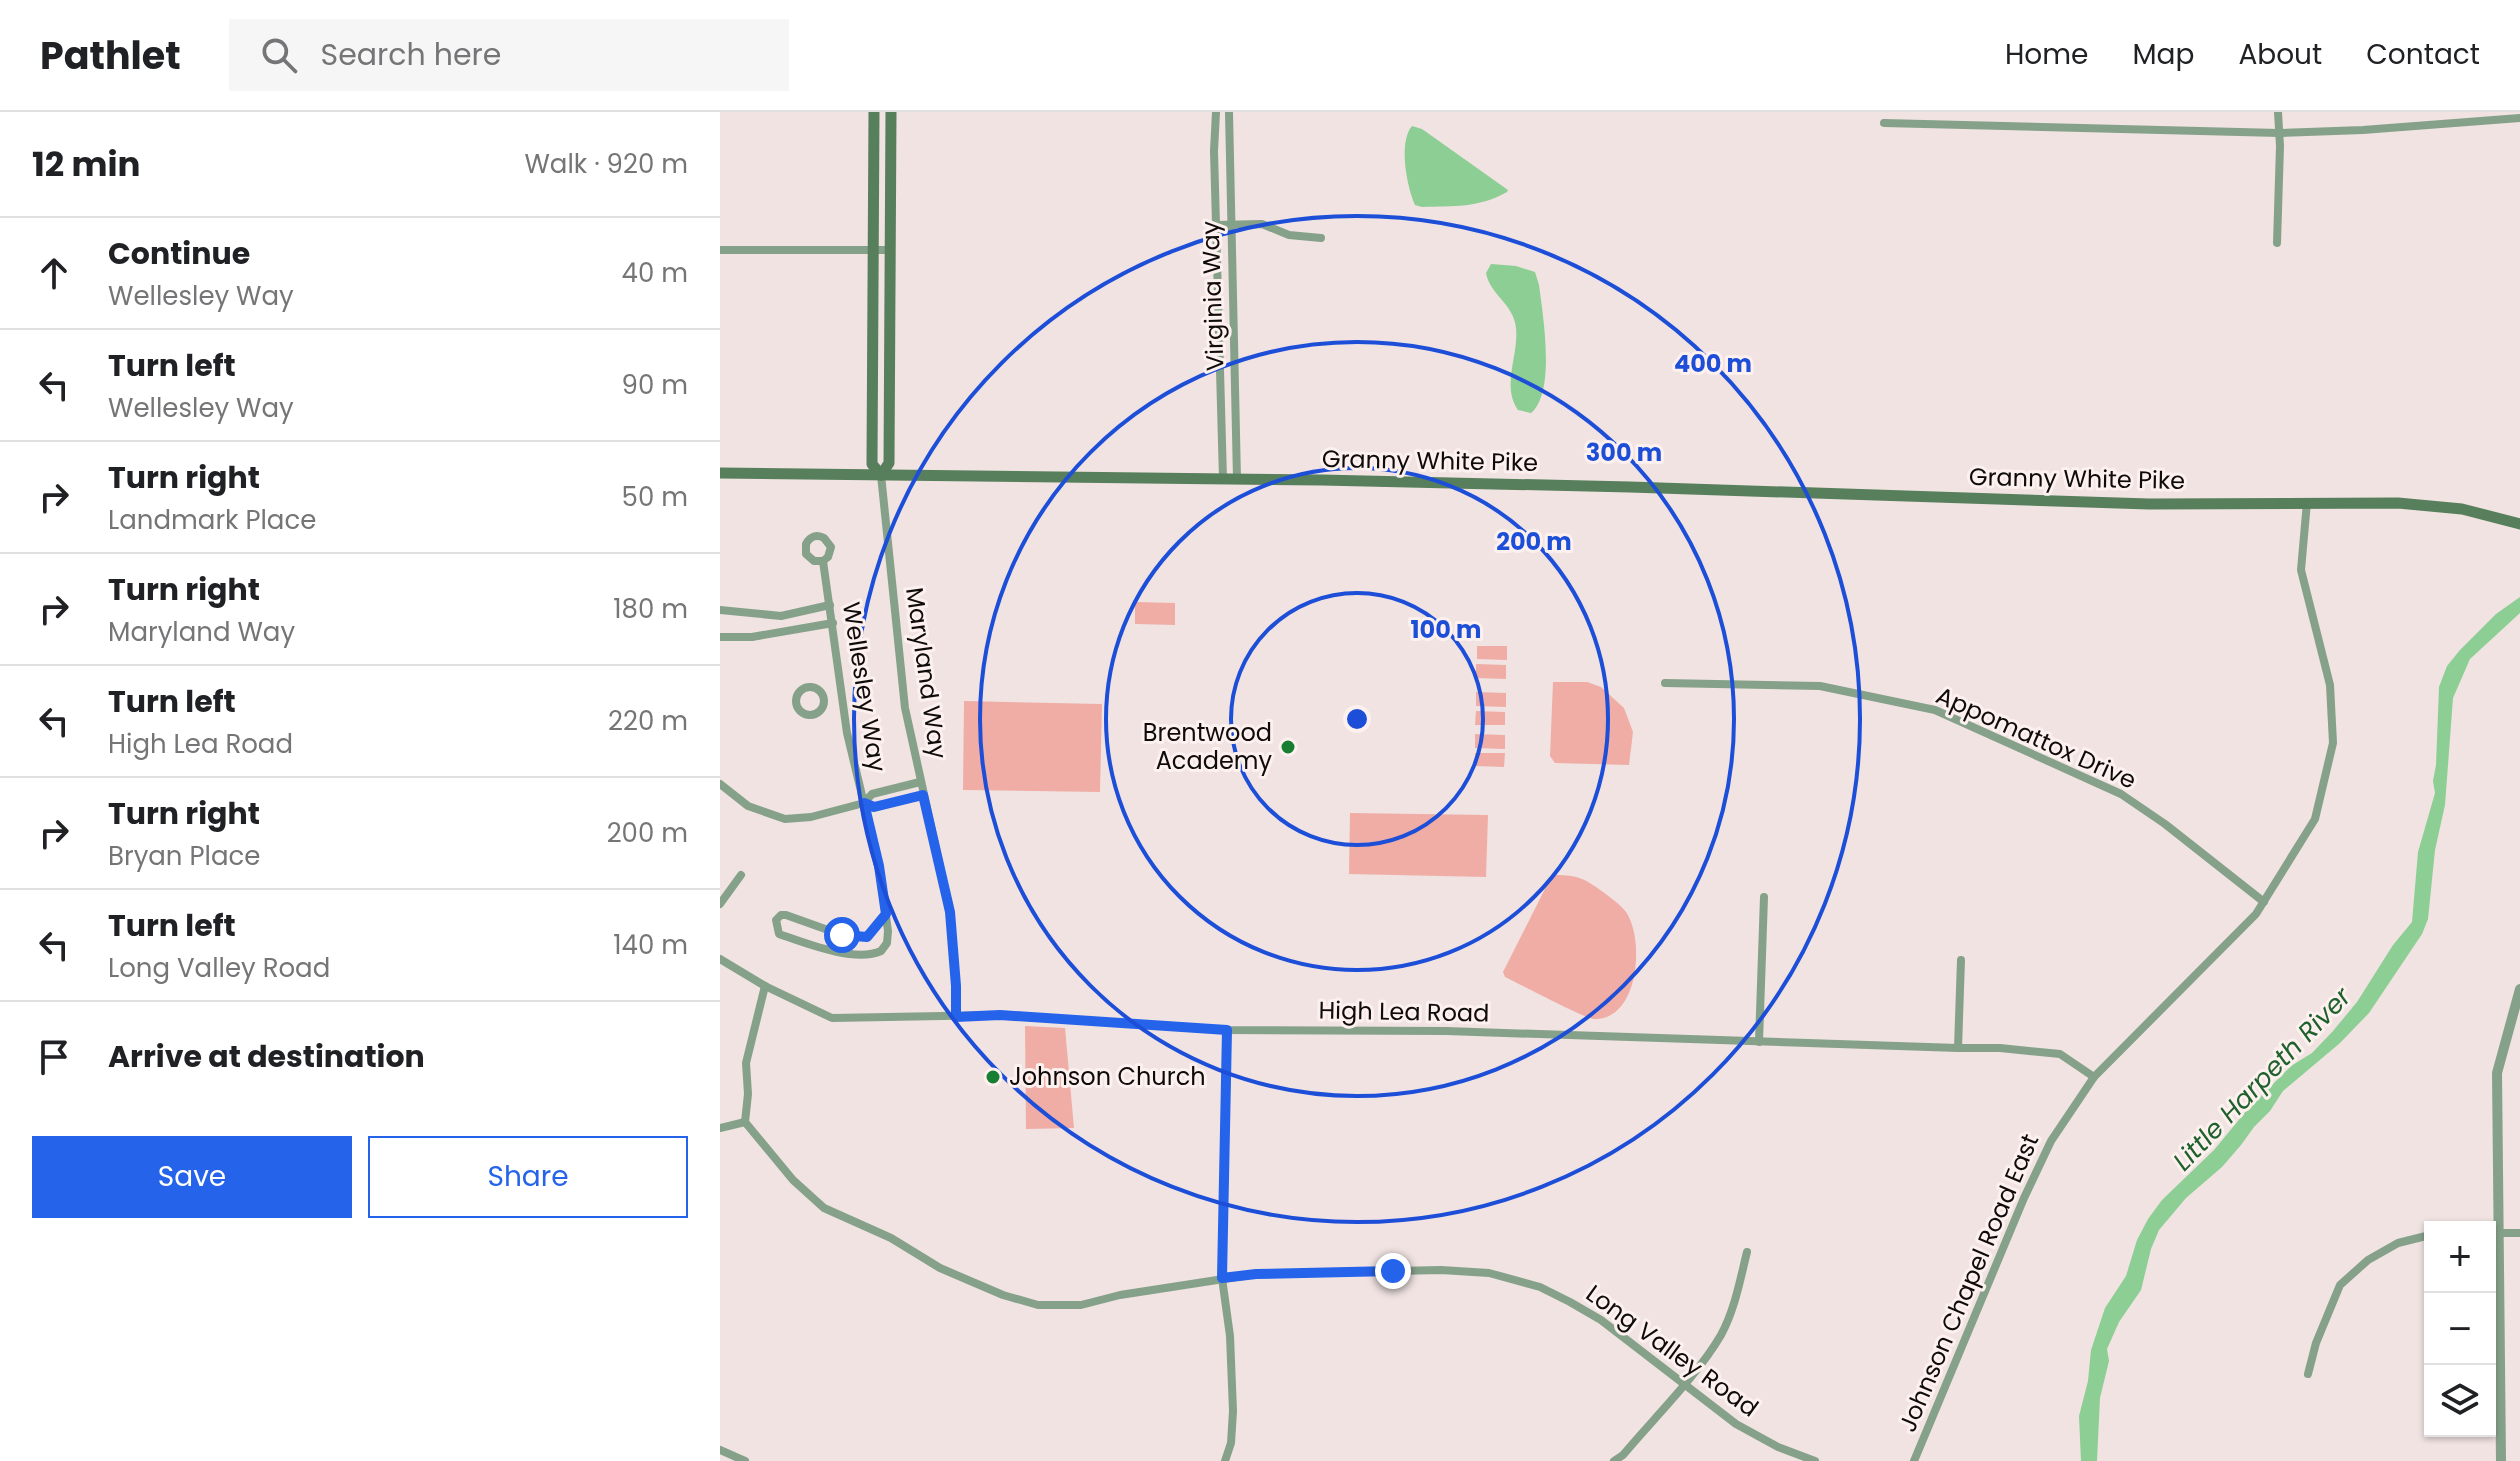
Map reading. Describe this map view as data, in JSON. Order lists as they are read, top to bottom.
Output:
{
  "streets": {
    "main road": ["Granny White Pike", "Maryland Way"],
    "street": [
      "Virginia Way",
      "Wellesley Way",
      "Appomattox Drive",
      "High Lea Road",
      "Johnson Chapel Road East",
      "Long Valley Road"
    ]
  },
  "crossings": [
    ["Virginia Way", "Granny White Pike"],
    ["Granny White Pike", "Maryland Way"],
    ["Granny White Pike", "Johnson Chapel Road East"],
    ["Maryland Way", "High Lea Road"],
    ["Appomattox Drive", "Johnson Chapel Road East"],
    ["High Lea Road", "Johnson Chapel Road East"]
  ],
  "water": ["Little Harpeth River"],
  "places": ["Brentwood Academy", "Johnson Church"],
  "page": {
    "header": "Pathlet",
    "search": "Search here",
    "nav": [
      "Home",
      "Map",
      "About",
      "Contact"
    ],
    "heading": ["12 min", "Walk · 920 m"],
    "list": [
      ["Continue", "Wellesley Way", "40 m"],
      ["Turn left", "Wellesley Way", "90 m"],
      ["Turn right", "Landmark Place", "50 m"],
      ["Turn right", "Maryland Way", "180 m"],
      ["Turn left", "High Lea Road", "220 m"],
      ["Turn right", "Bryan Place", "200 m"],
      ["Turn left", "Long Valley Road", "140 m"],
      "Arrive at destination"
    ],
    "buttons": ["Save", "Share"],
    "map_buttons": ["+", "−"]
  },
  "rings": [
    "400 m",
    "300 m",
    "200 m",
    "100 m"
  ]
}
